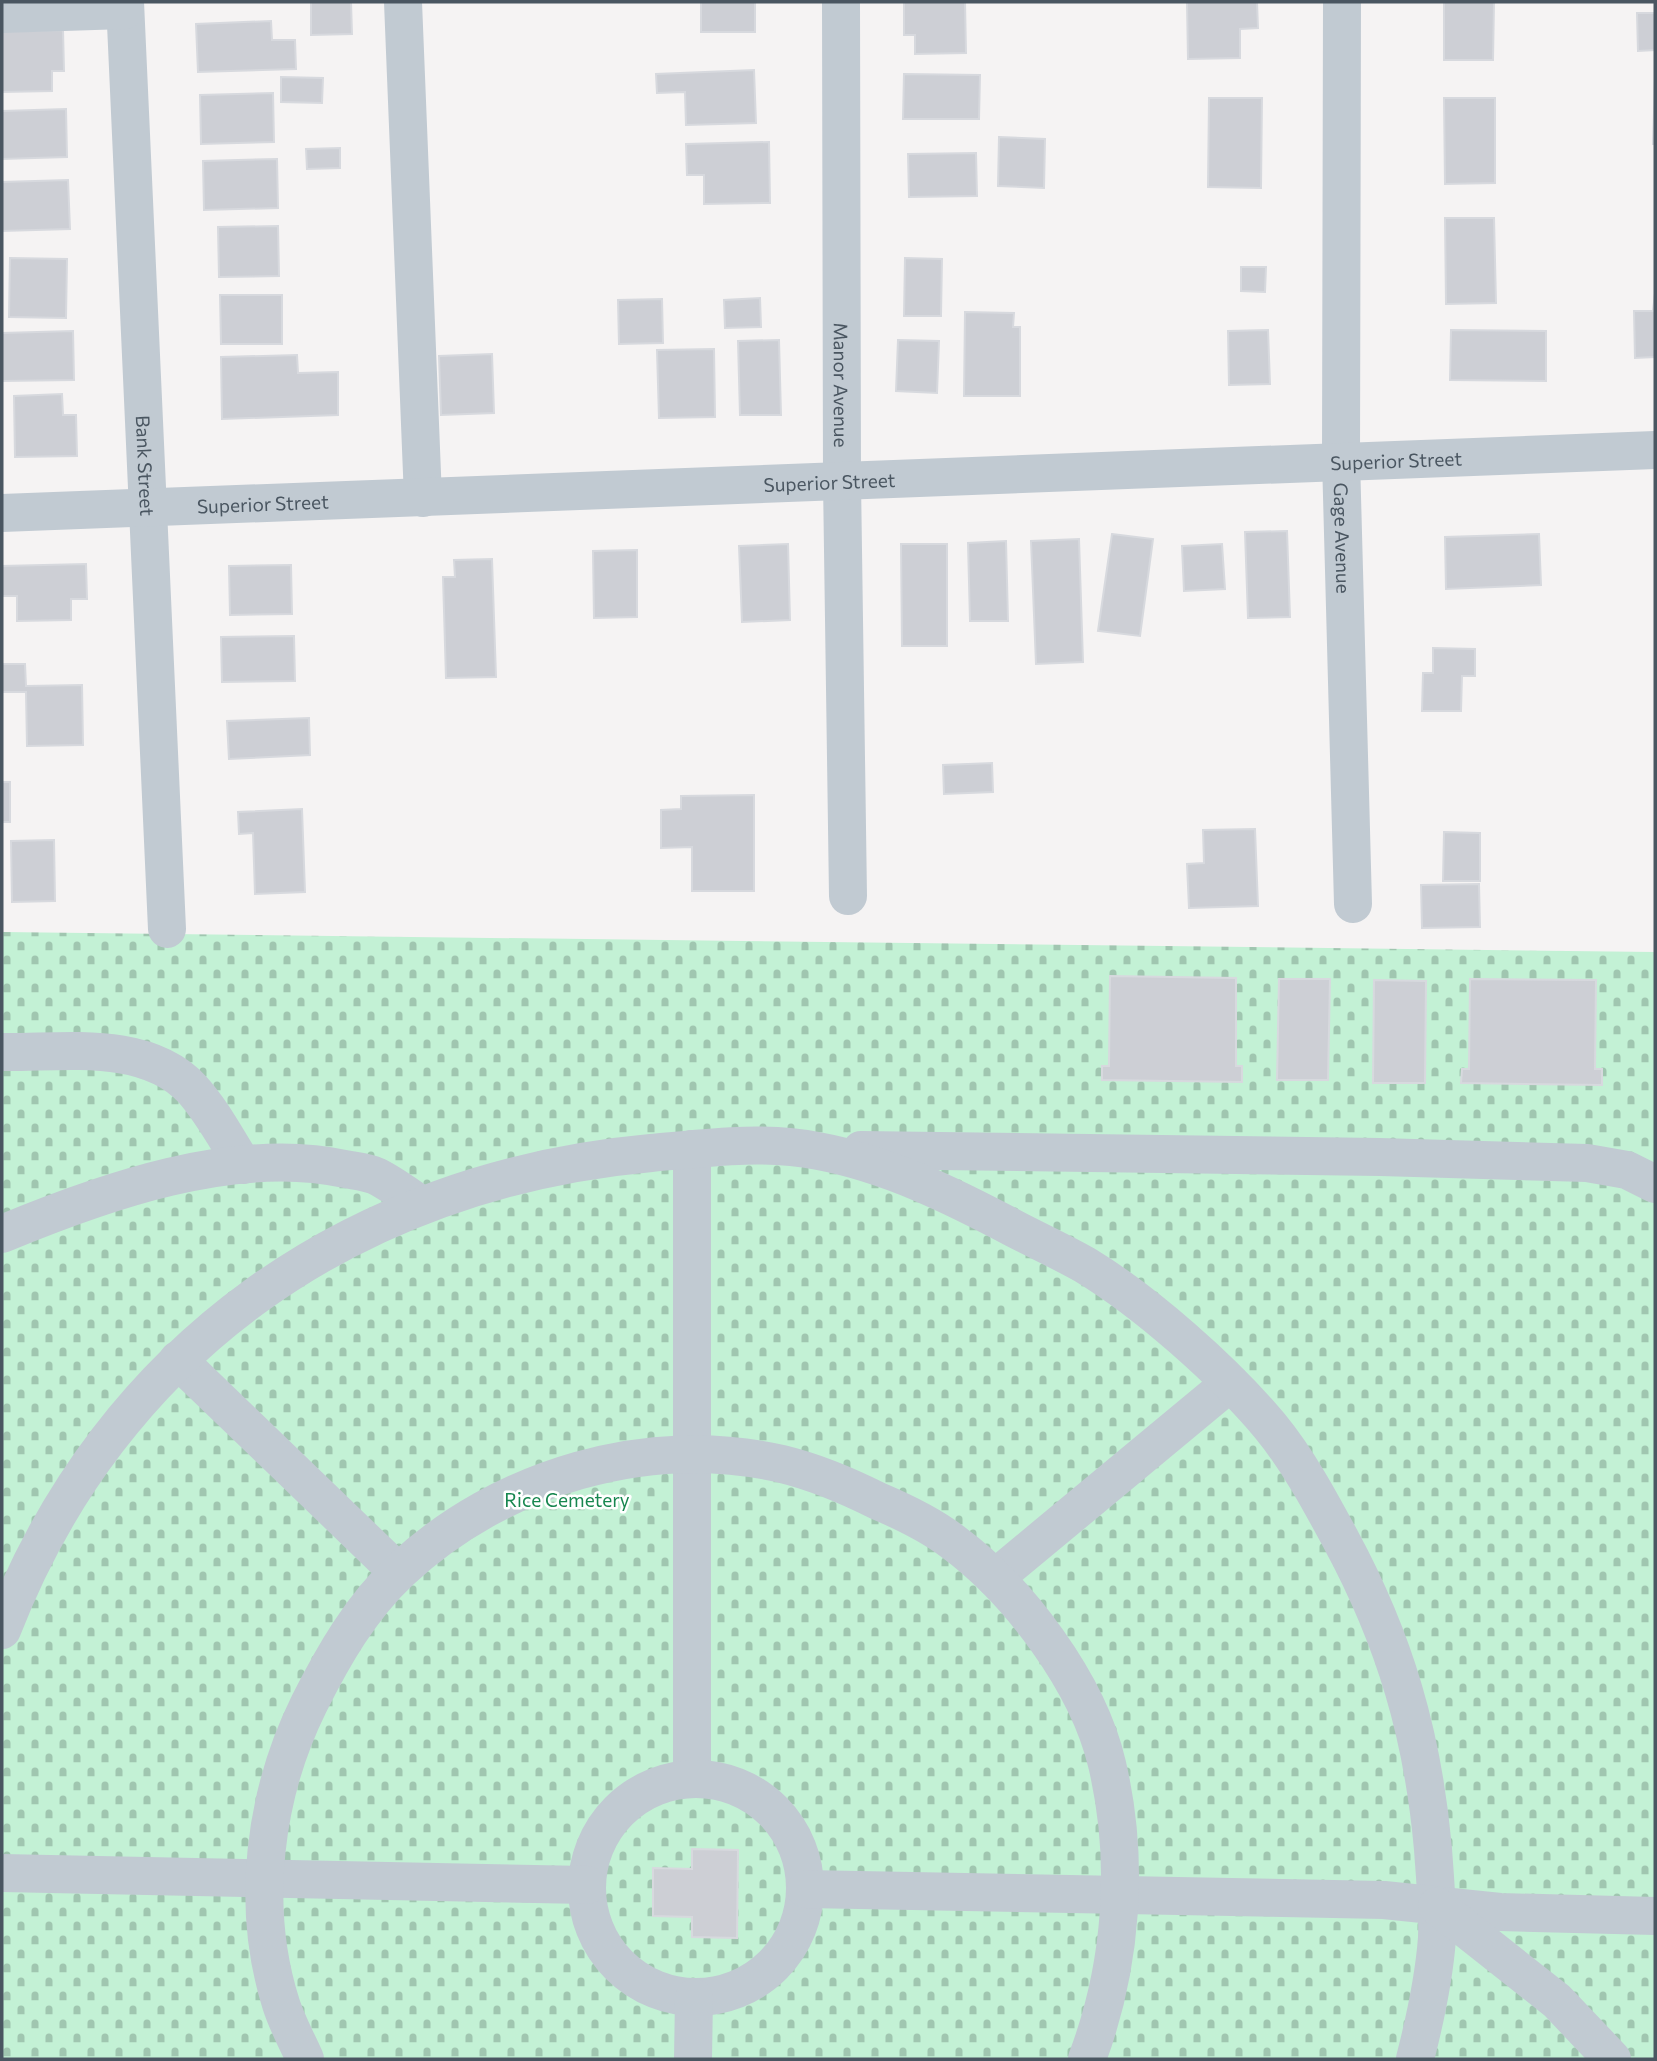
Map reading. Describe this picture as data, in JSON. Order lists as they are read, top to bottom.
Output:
{
  "streets": {
    "street": [
      "Manor Avenue",
      "Superior Street",
      "Bank Street",
      "Gage Avenue"
    ]
  },
  "crossings": [
    ["Manor Avenue", "Superior Street"],
    ["Superior Street", "Bank Street"],
    ["Superior Street", "Gage Avenue"]
  ],
  "parks": ["Rice Cemetery"]
}
